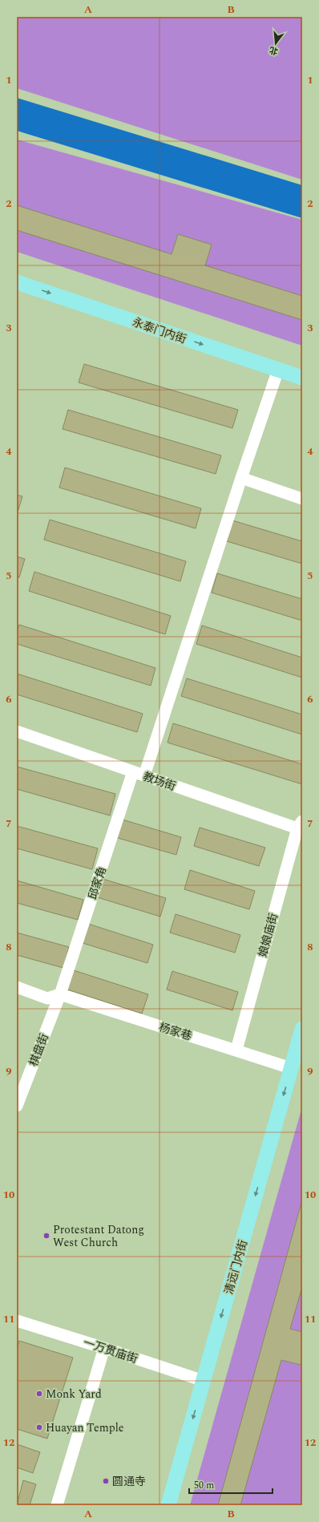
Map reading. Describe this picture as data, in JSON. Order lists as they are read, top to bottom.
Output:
{
  "streets": {
    "main road": ["永泰门内街", "清远门内街"],
    "street": [
      "教场街",
      "邱家角",
      "娘娘庙街",
      "杨家巷",
      "棋盘街",
      "一万贯庙街"
    ]
  },
  "crossings": [
    ["教场街", "邱家角"],
    ["教场街", "娘娘庙街"],
    ["邱家角", "杨家巷"],
    ["邱家角", "棋盘街"],
    ["娘娘庙街", "杨家巷"],
    ["杨家巷", "棋盘街"],
    ["杨家巷", "清远门内街"],
    ["清远门内街", "一万贯庙街"]
  ],
  "one_way": ["永泰门内街", "清远门内街"],
  "places": [
    "Protestant Datong West Church",
    "Monk Yard",
    "Huayan Temple",
    "圆通寺"
  ],
  "scale_bar": "50 m",
  "north": "bottom",
  "grid": {
    "columns": ["A", "B"],
    "rows": [
      "1",
      "2",
      "3",
      "4",
      "5",
      "6",
      "7",
      "8",
      "9",
      "10",
      "11",
      "12"
    ]
  }
}
